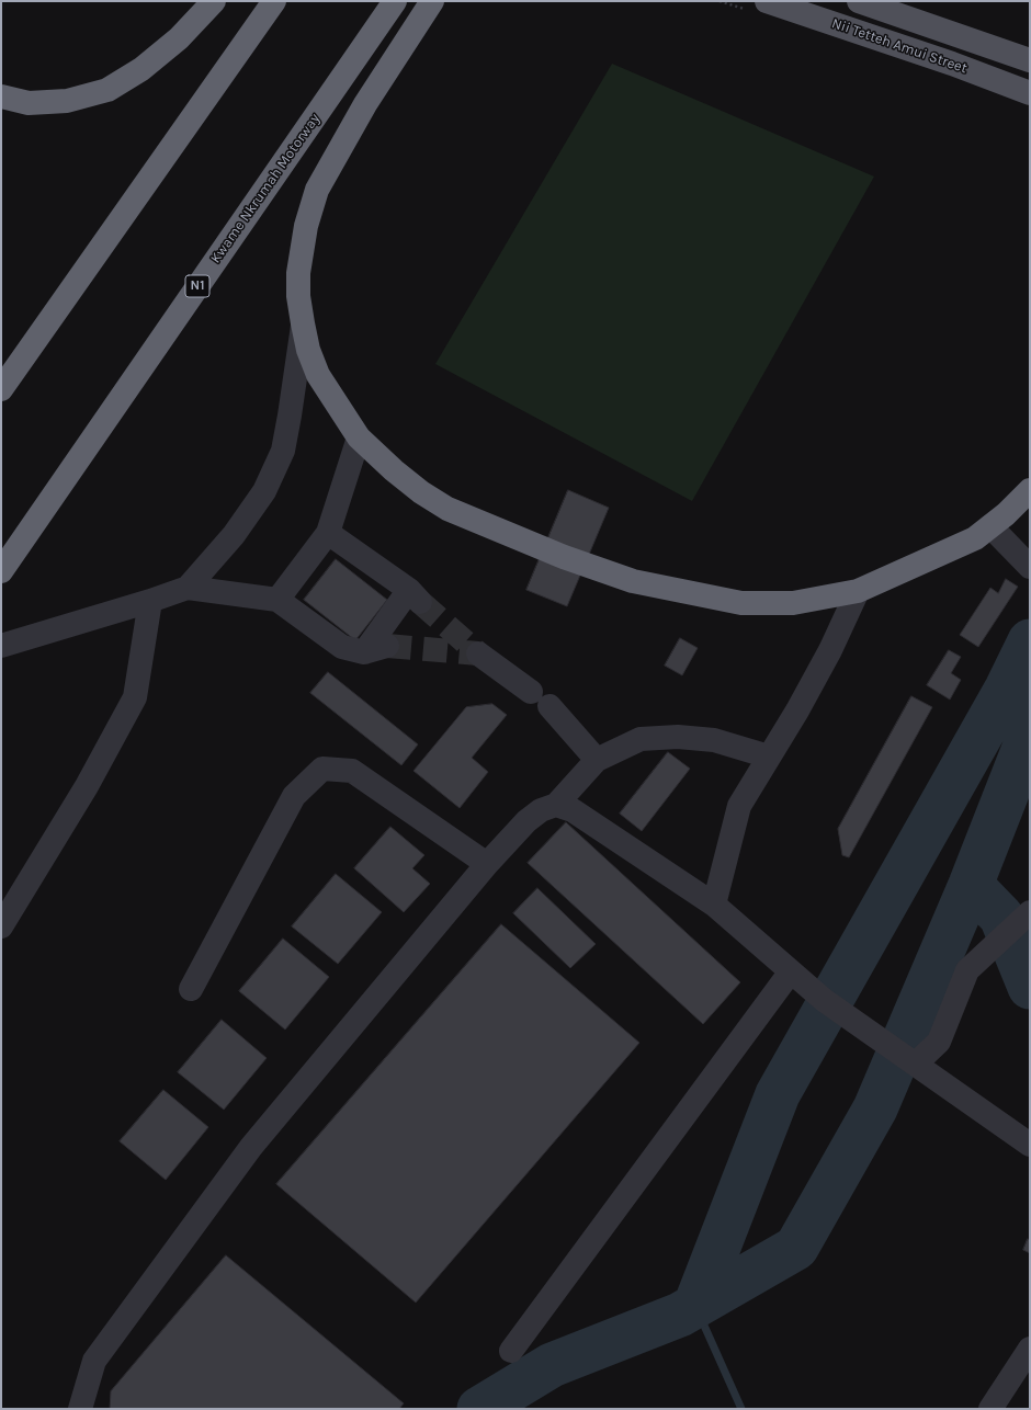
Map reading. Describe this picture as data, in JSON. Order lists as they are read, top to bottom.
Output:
{
  "streets": {
    "highway": ["Kwame Nkrumah Motorway", "N1"],
    "main road": ["Nii Tetteh Amui Street"]
  }
}
